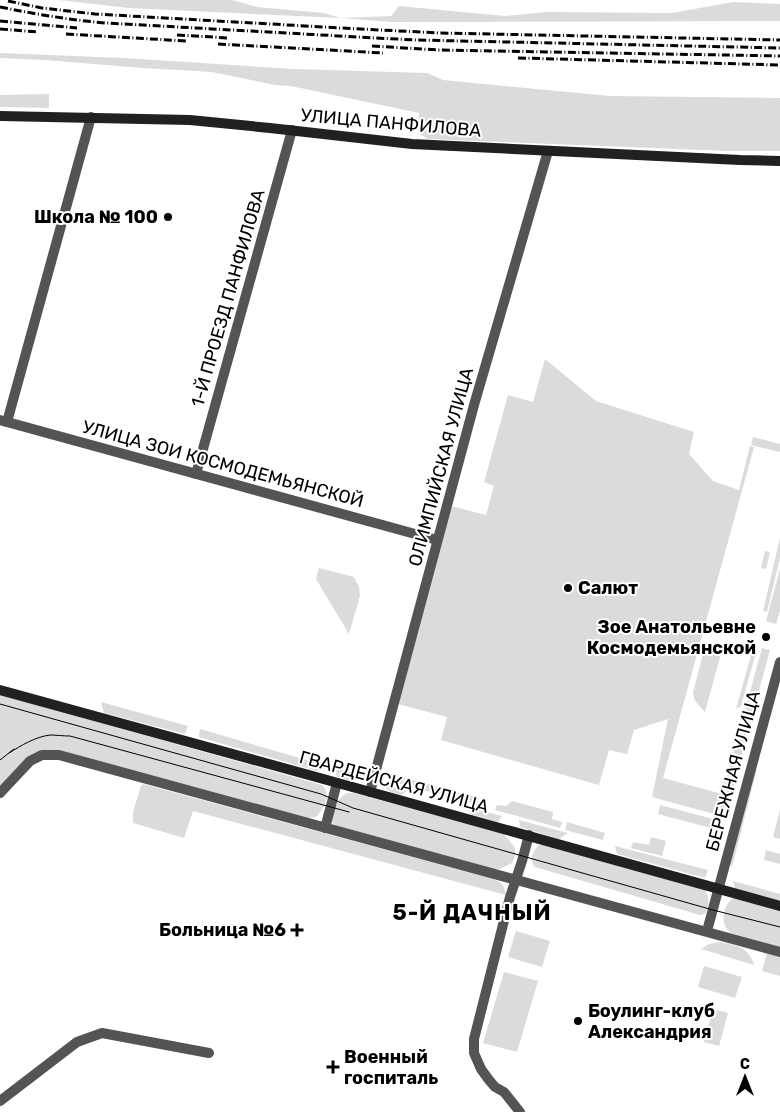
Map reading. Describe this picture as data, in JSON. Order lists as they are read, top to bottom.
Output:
{
  "streets": {
    "street": [
      "УЛИЦА ПАНФИЛОВА",
      "1-Й ПРОЕЗД ПАНФИЛОВА",
      "УЛИЦА ЗОИ КОСМОДЕМЬЯНСКОЙ",
      "ОЛИМПИЙСКАЯ УЛИЦА",
      "БЕРЕЖНАЯ УЛИЦА",
      "ГВАРДЕЙСКАЯ УЛИЦА"
    ]
  },
  "crossings": [
    ["УЛИЦА ПАНФИЛОВА", "1-Й ПРОЕЗД ПАНФИЛОВА"],
    ["УЛИЦА ПАНФИЛОВА", "ОЛИМПИЙСКАЯ УЛИЦА"],
    ["1-Й ПРОЕЗД ПАНФИЛОВА", "УЛИЦА ЗОИ КОСМОДЕМЬЯНСКОЙ"],
    ["УЛИЦА ЗОИ КОСМОДЕМЬЯНСКОЙ", "ОЛИМПИЙСКАЯ УЛИЦА"],
    ["ОЛИМПИЙСКАЯ УЛИЦА", "ГВАРДЕЙСКАЯ УЛИЦА"],
    ["БЕРЕЖНАЯ УЛИЦА", "ГВАРДЕЙСКАЯ УЛИЦА"]
  ],
  "districts": ["5-Й ДАЧНЫЙ"],
  "places": {
    "other": [
      "Школа № 100",
      "Салют",
      "Зое Анатольевне Космодемьянской",
      "Боулинг-клуб Александрия"
    ],
    "health": ["Больница №6", "Военный госпиталь"]
  },
  "north": "top"
}
